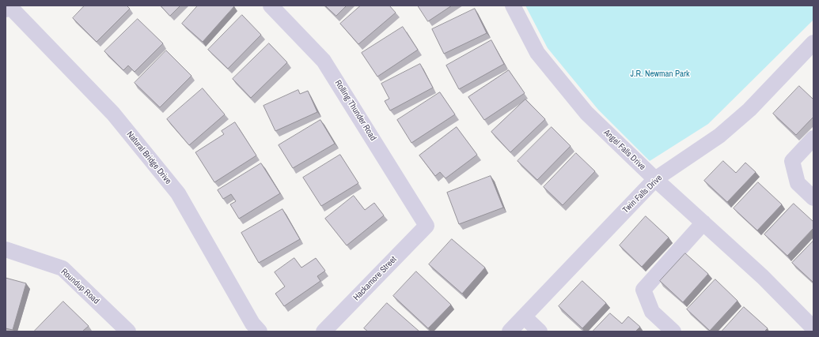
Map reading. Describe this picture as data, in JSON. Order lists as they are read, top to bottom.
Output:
{
  "streets": {
    "street": [
      "Rolling Thunder Road",
      "Angel Falls Drive",
      "Natural Bridge Drive",
      "Twin Falls Drive",
      "Hackamore Street",
      "Roundup Road"
    ]
  },
  "crossings": [
    ["Rolling Thunder Road", "Hackamore Street"],
    ["Angel Falls Drive", "Twin Falls Drive"]
  ],
  "parks": ["J.R. Newman Park"]
}
